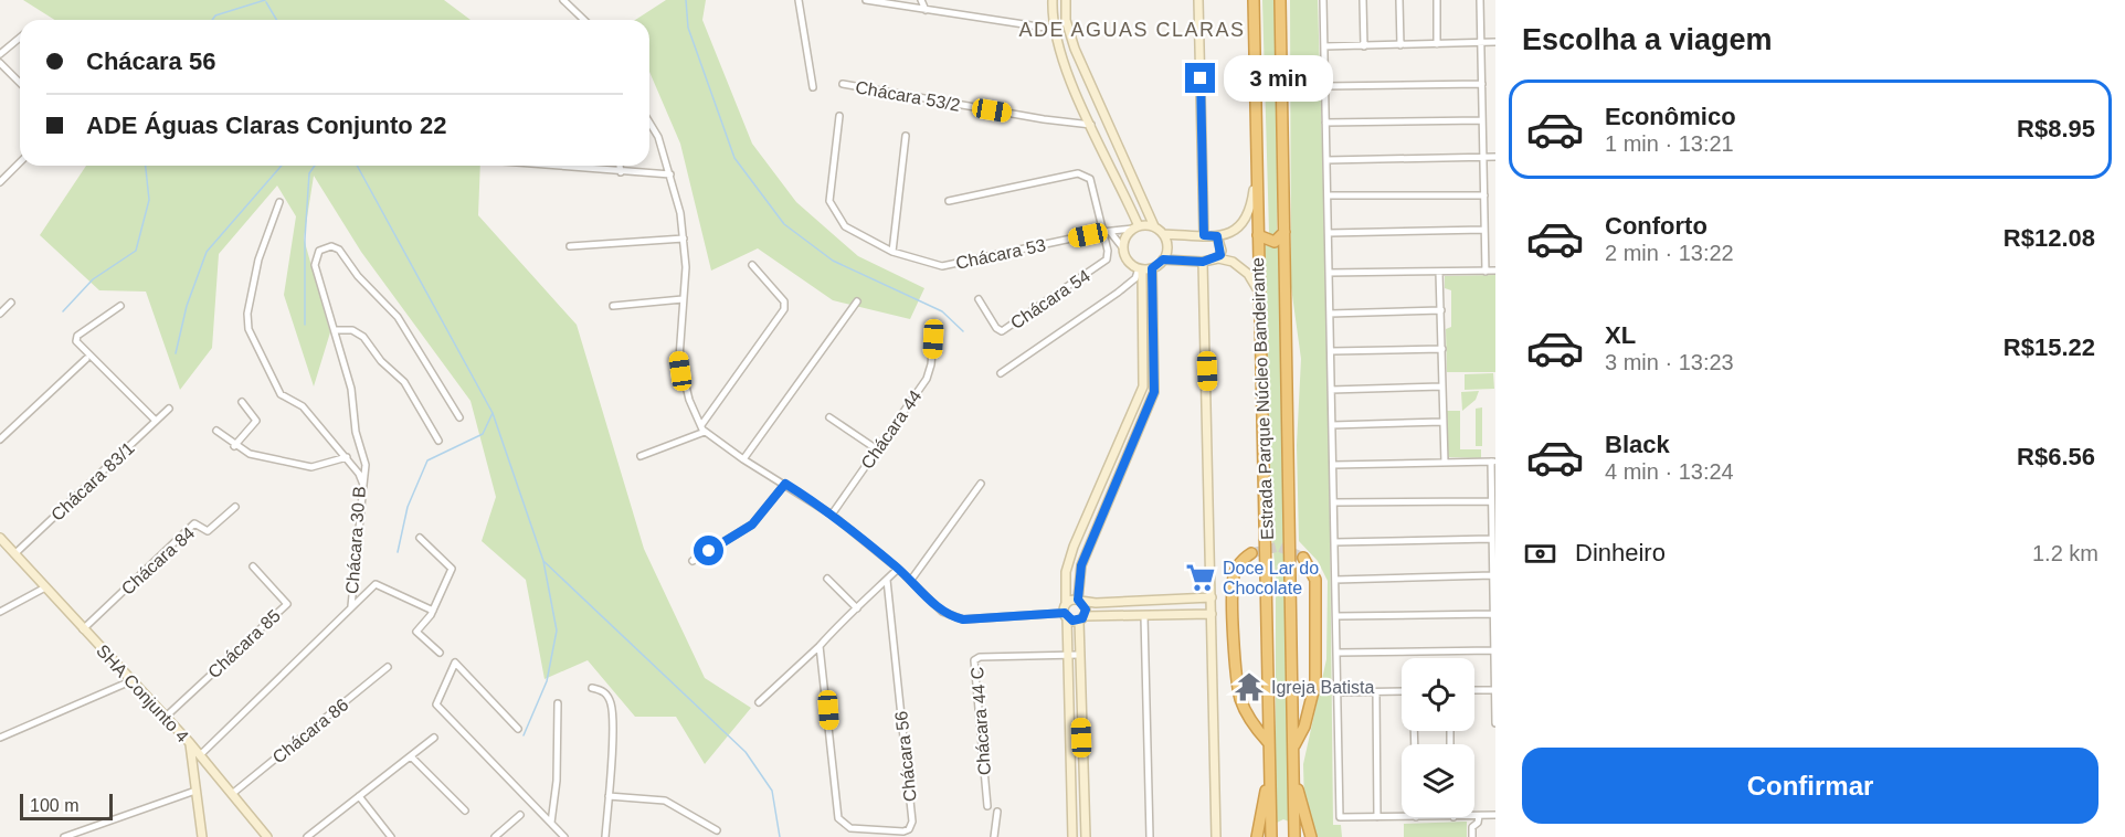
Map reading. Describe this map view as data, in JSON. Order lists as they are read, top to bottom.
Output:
{
  "streets": {
    "highway": ["Estrada Parque Núcleo Bandeirante"],
    "street": [
      "Chácara 53/2",
      "Chácara 53",
      "Chácara 54",
      "Chácara 44",
      "Chácara 83/1",
      "Chácara 30 B",
      "Chácara 84",
      "Chácara 85",
      "SHA Conjunto 4",
      "Chácara 44 C",
      "Chácara 86",
      "Chácara 56"
    ]
  },
  "crossings": [
    ["Chácara 53", "Chácara 54"],
    ["Chácara 83/1", "SHA Conjunto 4"],
    ["Chácara 84", "SHA Conjunto 4"],
    ["Chácara 85", "SHA Conjunto 4"],
    ["SHA Conjunto 4", "Chácara 86"]
  ],
  "districts": ["ADE AGUAS CLARAS"],
  "places": {
    "supermarket": ["Doce Lar do Chocolate"],
    "temple": ["Igreja Batista"]
  },
  "scale_bar": "100 m",
  "page": {
    "heading": "Escolha a viagem",
    "banner": ["Chácara 56", "ADE Águas Claras Conjunto 22"],
    "bubble": "3 min",
    "list": [
      {
        "name": "Econômico",
        "note": "1 min · 13:21",
        "value": "R$8.95"
      },
      {
        "name": "Conforto",
        "note": "2 min · 13:22",
        "value": "R$12.08"
      },
      {
        "name": "XL",
        "note": "3 min · 13:23",
        "value": "R$15.22"
      },
      {
        "name": "Black",
        "note": "4 min · 13:24",
        "value": "R$6.56"
      }
    ],
    "pay": ["Dinheiro", "1.2 km"],
    "buttons": "Confirmar",
    "scale": "100 m"
  }
}
